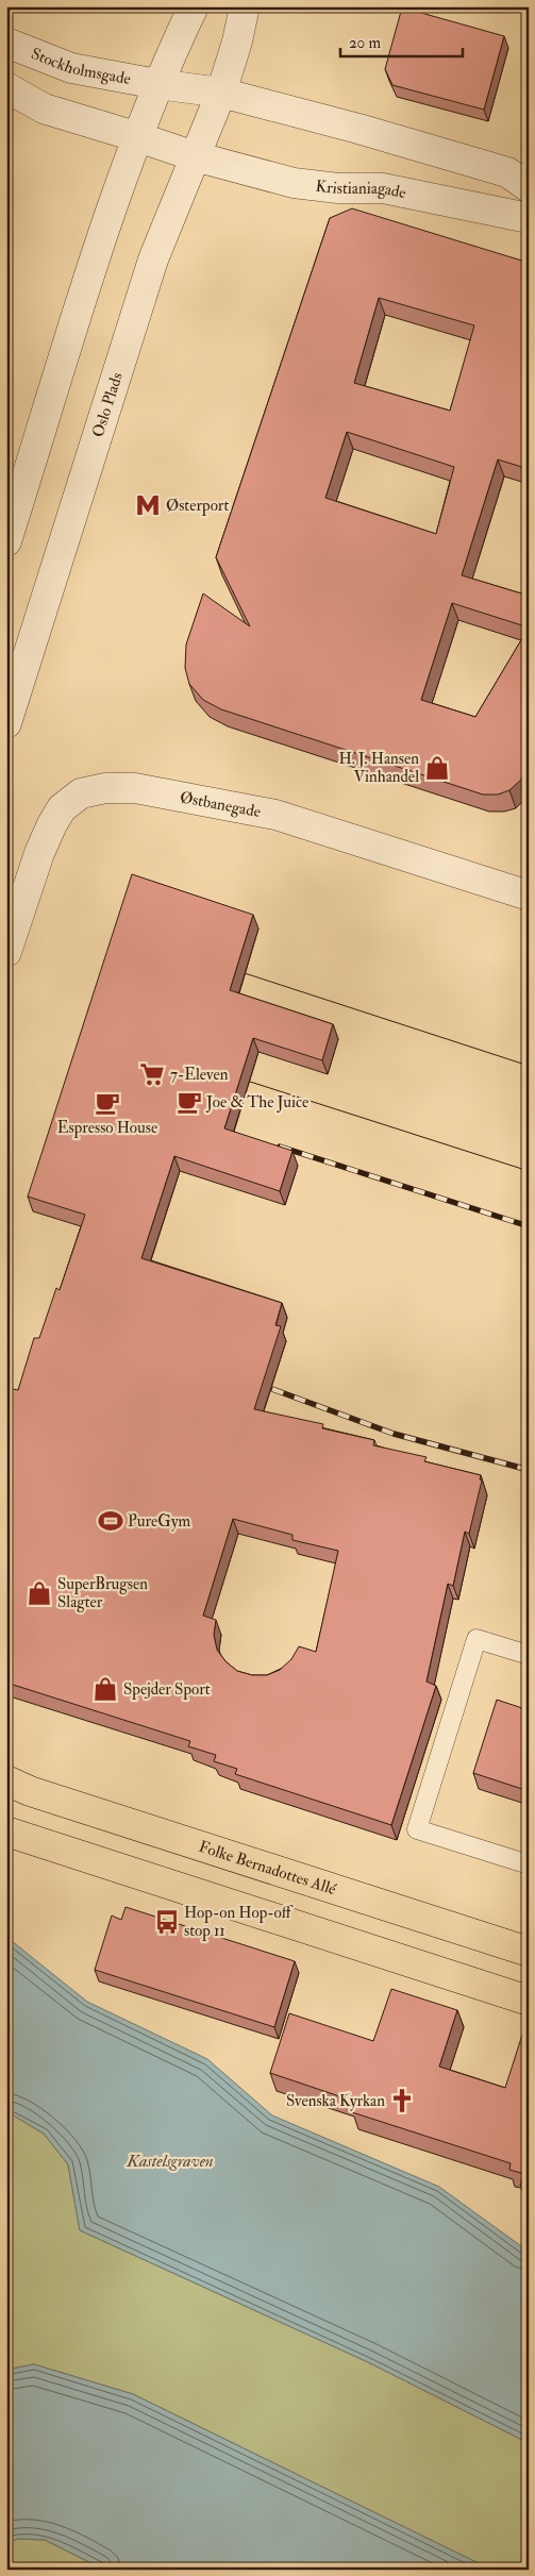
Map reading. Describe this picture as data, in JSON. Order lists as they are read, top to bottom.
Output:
{
  "streets": {
    "main road": ["Folke Bernadottes Allé"],
    "street": [
      "Stockholmsgade",
      "Kristianiagade",
      "Oslo Plads",
      "Østbanegade"
    ]
  },
  "crossings": [
    ["Stockholmsgade", "Oslo Plads"],
    ["Kristianiagade", "Oslo Plads"]
  ],
  "water": ["Kastelsgraven"],
  "places": {
    "metro station": ["Østerport"],
    "shop": ["H. J. Hansen Vinhandel", "SuperBrugsen Slagter", "Spejder Sport"],
    "supermarket": ["7-Eleven"],
    "cafe": ["Joe & The Juice", "Espresso House"],
    "sports": ["PureGym"],
    "bus stop": ["Hop-on Hop-off stop 11"],
    "church": ["Svenska Kyrkan"]
  },
  "scale_bar": "20 m"
}
